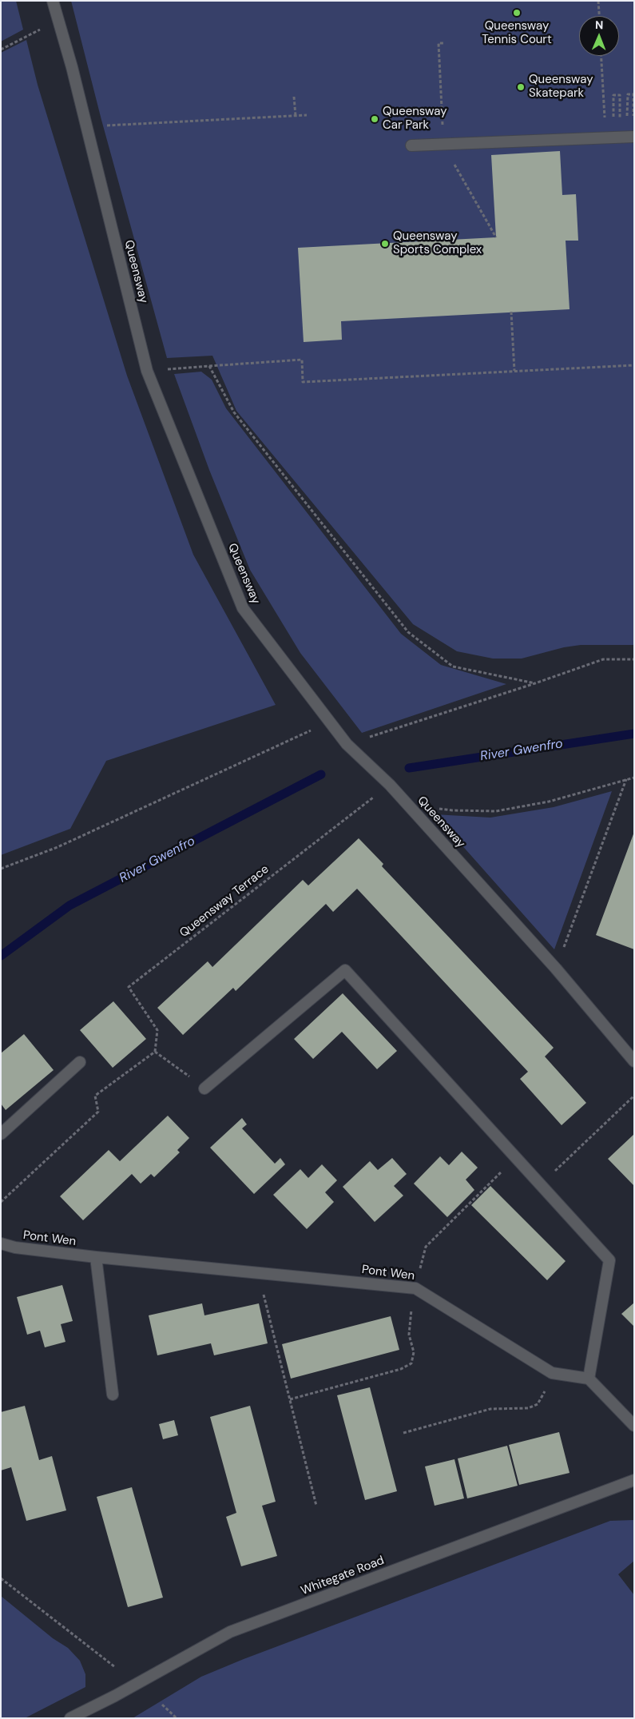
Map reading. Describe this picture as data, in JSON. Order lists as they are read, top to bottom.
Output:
{
  "streets": {
    "street": ["Queensway", "Pont Wen", "Whitegate Road"],
    "path": ["Queensway Terrace"]
  },
  "crossings": [
    ["Queensway", "Queensway Terrace"]
  ],
  "water": ["River Gwenfro"],
  "places": [
    "Queensway Tennis Court",
    "Queensway Skatepark",
    "Queensway Car Park",
    "Queensway Sports Complex"
  ],
  "north": "top"
}
